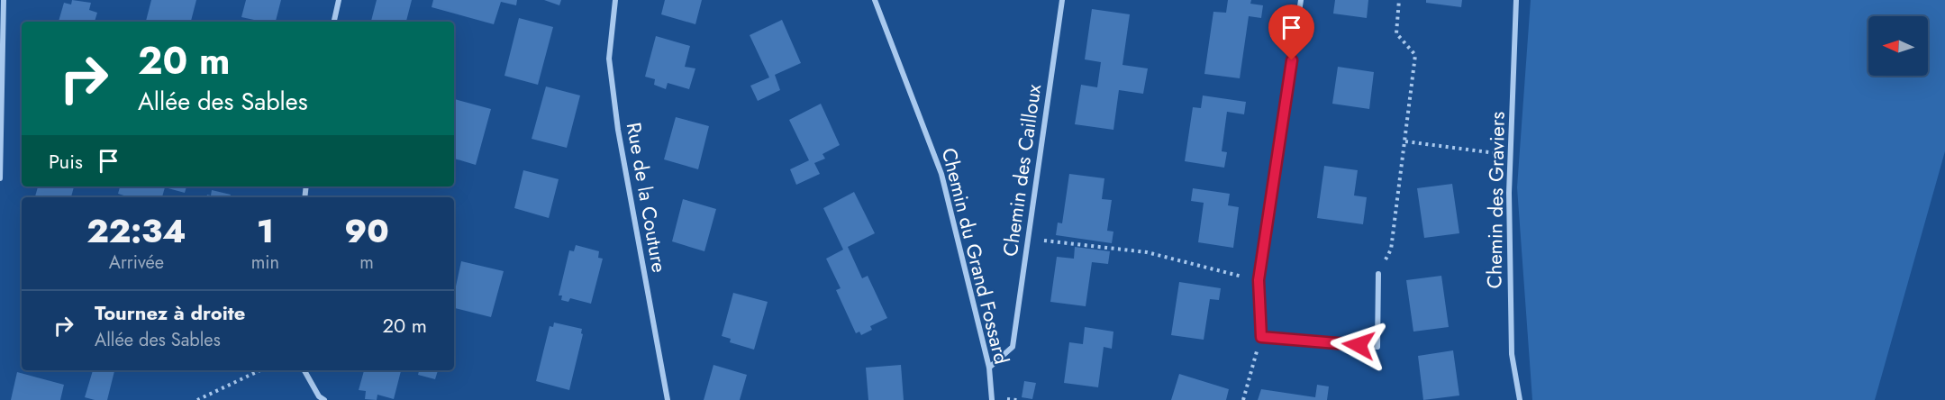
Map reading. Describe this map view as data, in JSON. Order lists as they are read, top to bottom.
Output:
{
  "streets": {
    "street": [
      "Chemin des Cailloux",
      "Rue de la Couture",
      "Chemin des Graviers",
      "Chemin du Grand Fossard"
    ]
  },
  "crossings": [
    ["Chemin des Cailloux", "Chemin du Grand Fossard"]
  ],
  "north": "left",
  "page": {
    "turn": ["20 m", "Allée des Sables"],
    "then": "Puis",
    "eta": [
      "22:34",
      "Arrivée",
      "1",
      "min",
      "90",
      "m"
    ],
    "list": [
      {
        "name": "Tournez à droite",
        "note": "Allée des Sables",
        "value": "20 m"
      }
    ]
  }
}
